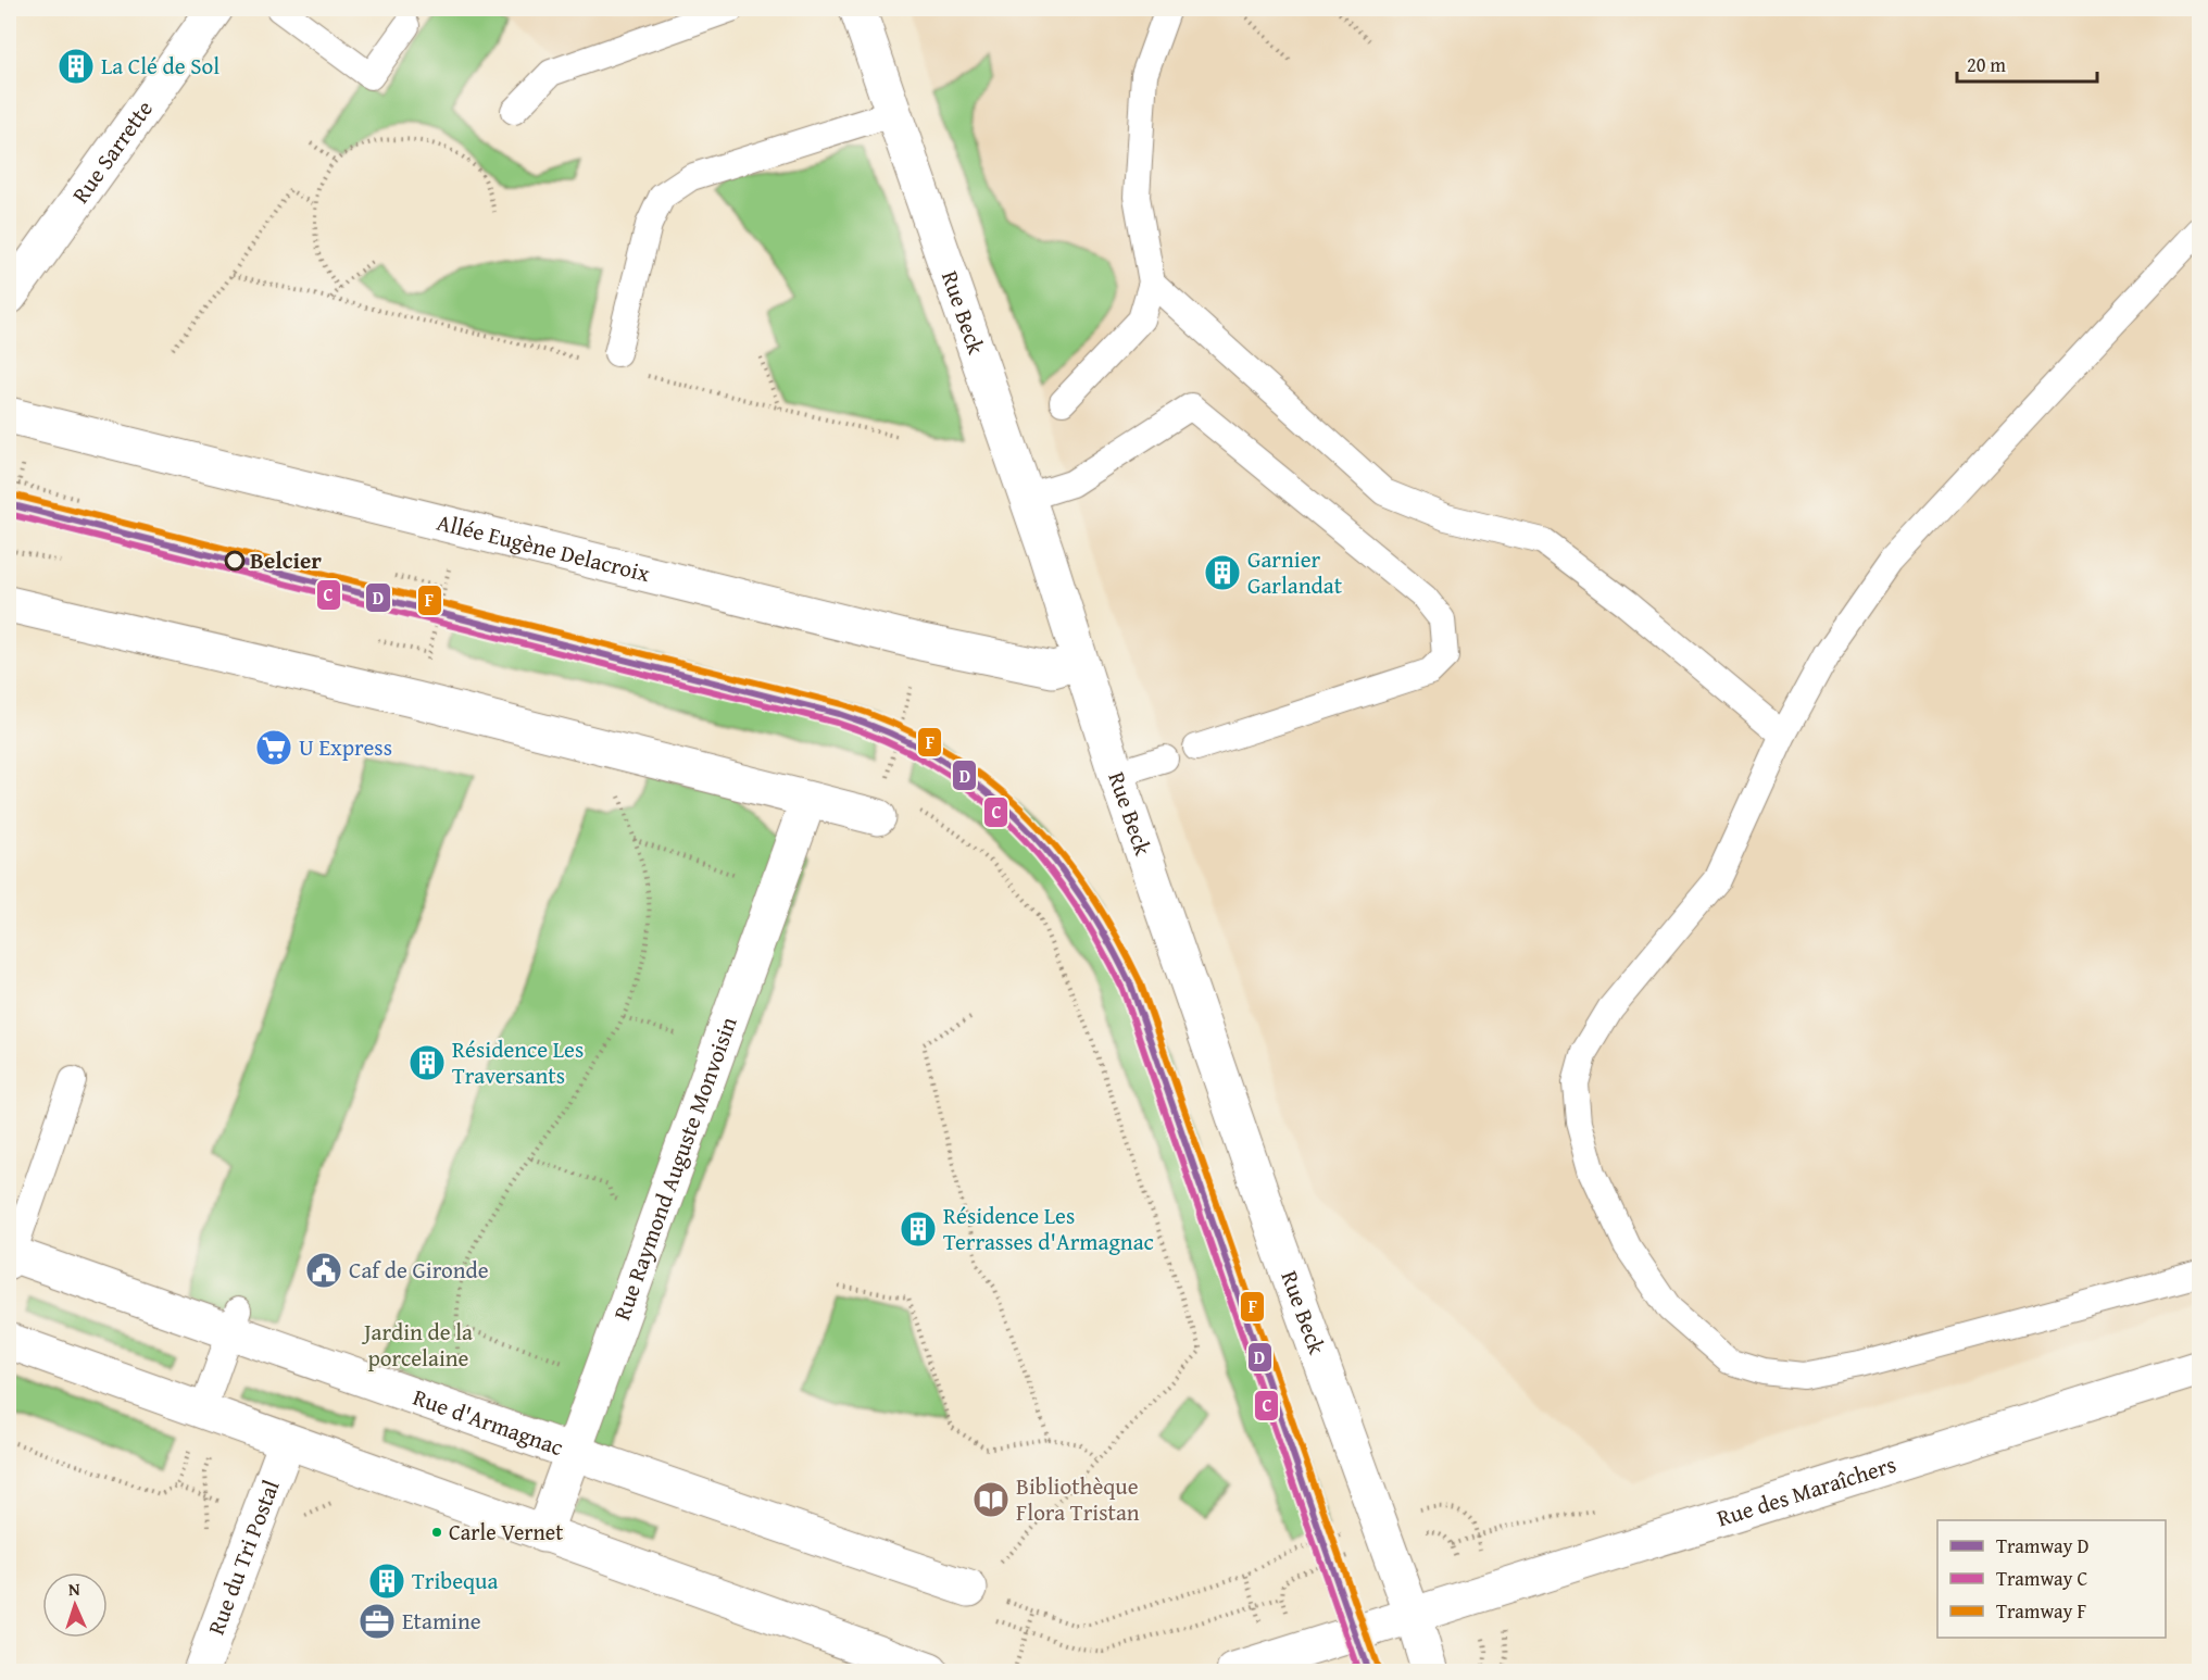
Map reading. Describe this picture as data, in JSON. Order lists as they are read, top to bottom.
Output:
{
  "streets": {
    "street": [
      "Rue Sarrette",
      "Rue Beck",
      "Allée Eugène Delacroix",
      "Rue Raymond Auguste Monvoisin",
      "Rue d'Armagnac",
      "Rue des Maraîchers",
      "Rue du Tri Postal"
    ]
  },
  "crossings": [
    ["Rue Beck", "Allée Eugène Delacroix"],
    ["Rue Beck", "Rue des Maraîchers"],
    ["Rue Raymond Auguste Monvoisin", "Rue d'Armagnac"]
  ],
  "parks": ["Jardin de la porcelaine"],
  "places": {
    "building": [
      "La Clé de Sol",
      "Garnier Garlandat",
      "Résidence Les Traversants",
      "Résidence Les Terrasses d'Armagnac",
      "Tribequa"
    ],
    "other": ["Belcier", "Carle Vernet"],
    "supermarket": ["U Express"],
    "public building": ["Caf de Gironde"],
    "library": ["Bibliothèque Flora Tristan"],
    "office": ["Etamine"]
  },
  "lines": ["tram line F", "tram line D", "tram line C"],
  "legend": ["Tramway D", "Tramway C", "Tramway F"],
  "scale_bar": "20 m",
  "north": "top"
}
